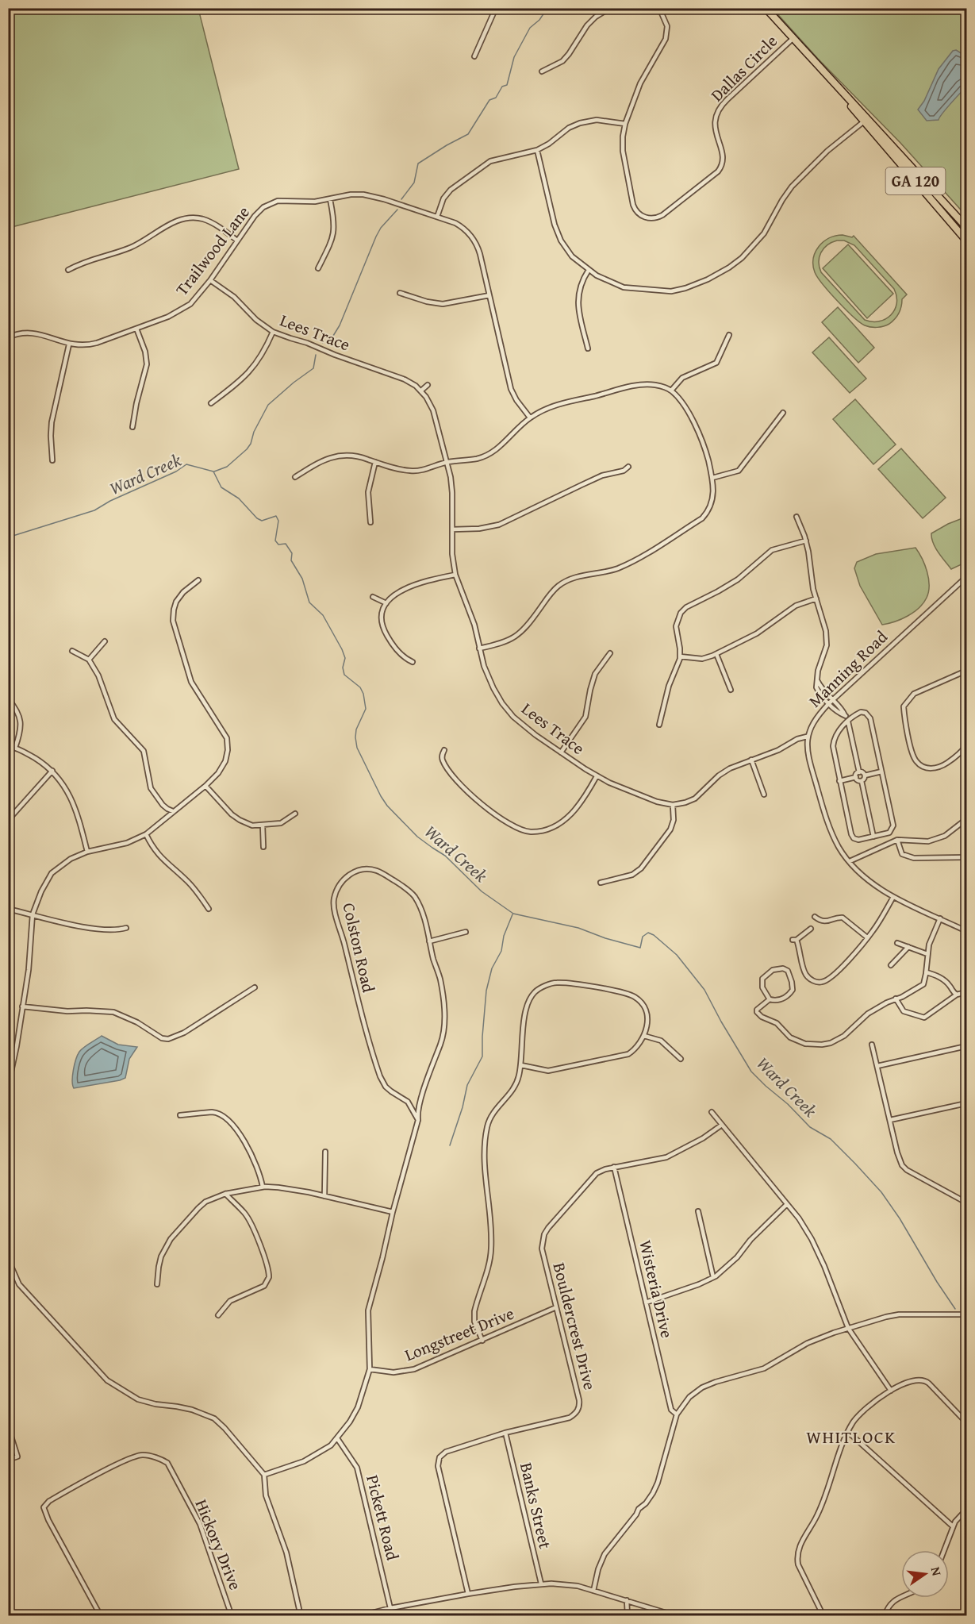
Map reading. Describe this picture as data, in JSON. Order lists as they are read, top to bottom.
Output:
{
  "streets": {
    "highway": ["GA 120"],
    "street": [
      "Dallas Circle",
      "Trailwood Lane",
      "Lees Trace",
      "Manning Road",
      "Colston Road",
      "Wisteria Drive",
      "Bouldercrest Drive",
      "Longstreet Drive",
      "Banks Street",
      "Pickett Road",
      "Hickory Drive"
    ]
  },
  "crossings": [
    ["Dallas Circle", "GA 120"],
    ["Trailwood Lane", "Lees Trace"],
    ["Colston Road", "Longstreet Drive"],
    ["Colston Road", "Pickett Road"],
    ["Wisteria Drive", "Bouldercrest Drive"],
    ["Bouldercrest Drive", "Longstreet Drive"],
    ["Bouldercrest Drive", "Banks Street"]
  ],
  "districts": ["WHITLOCK"],
  "water": ["Ward Creek"],
  "north": "right"
}
